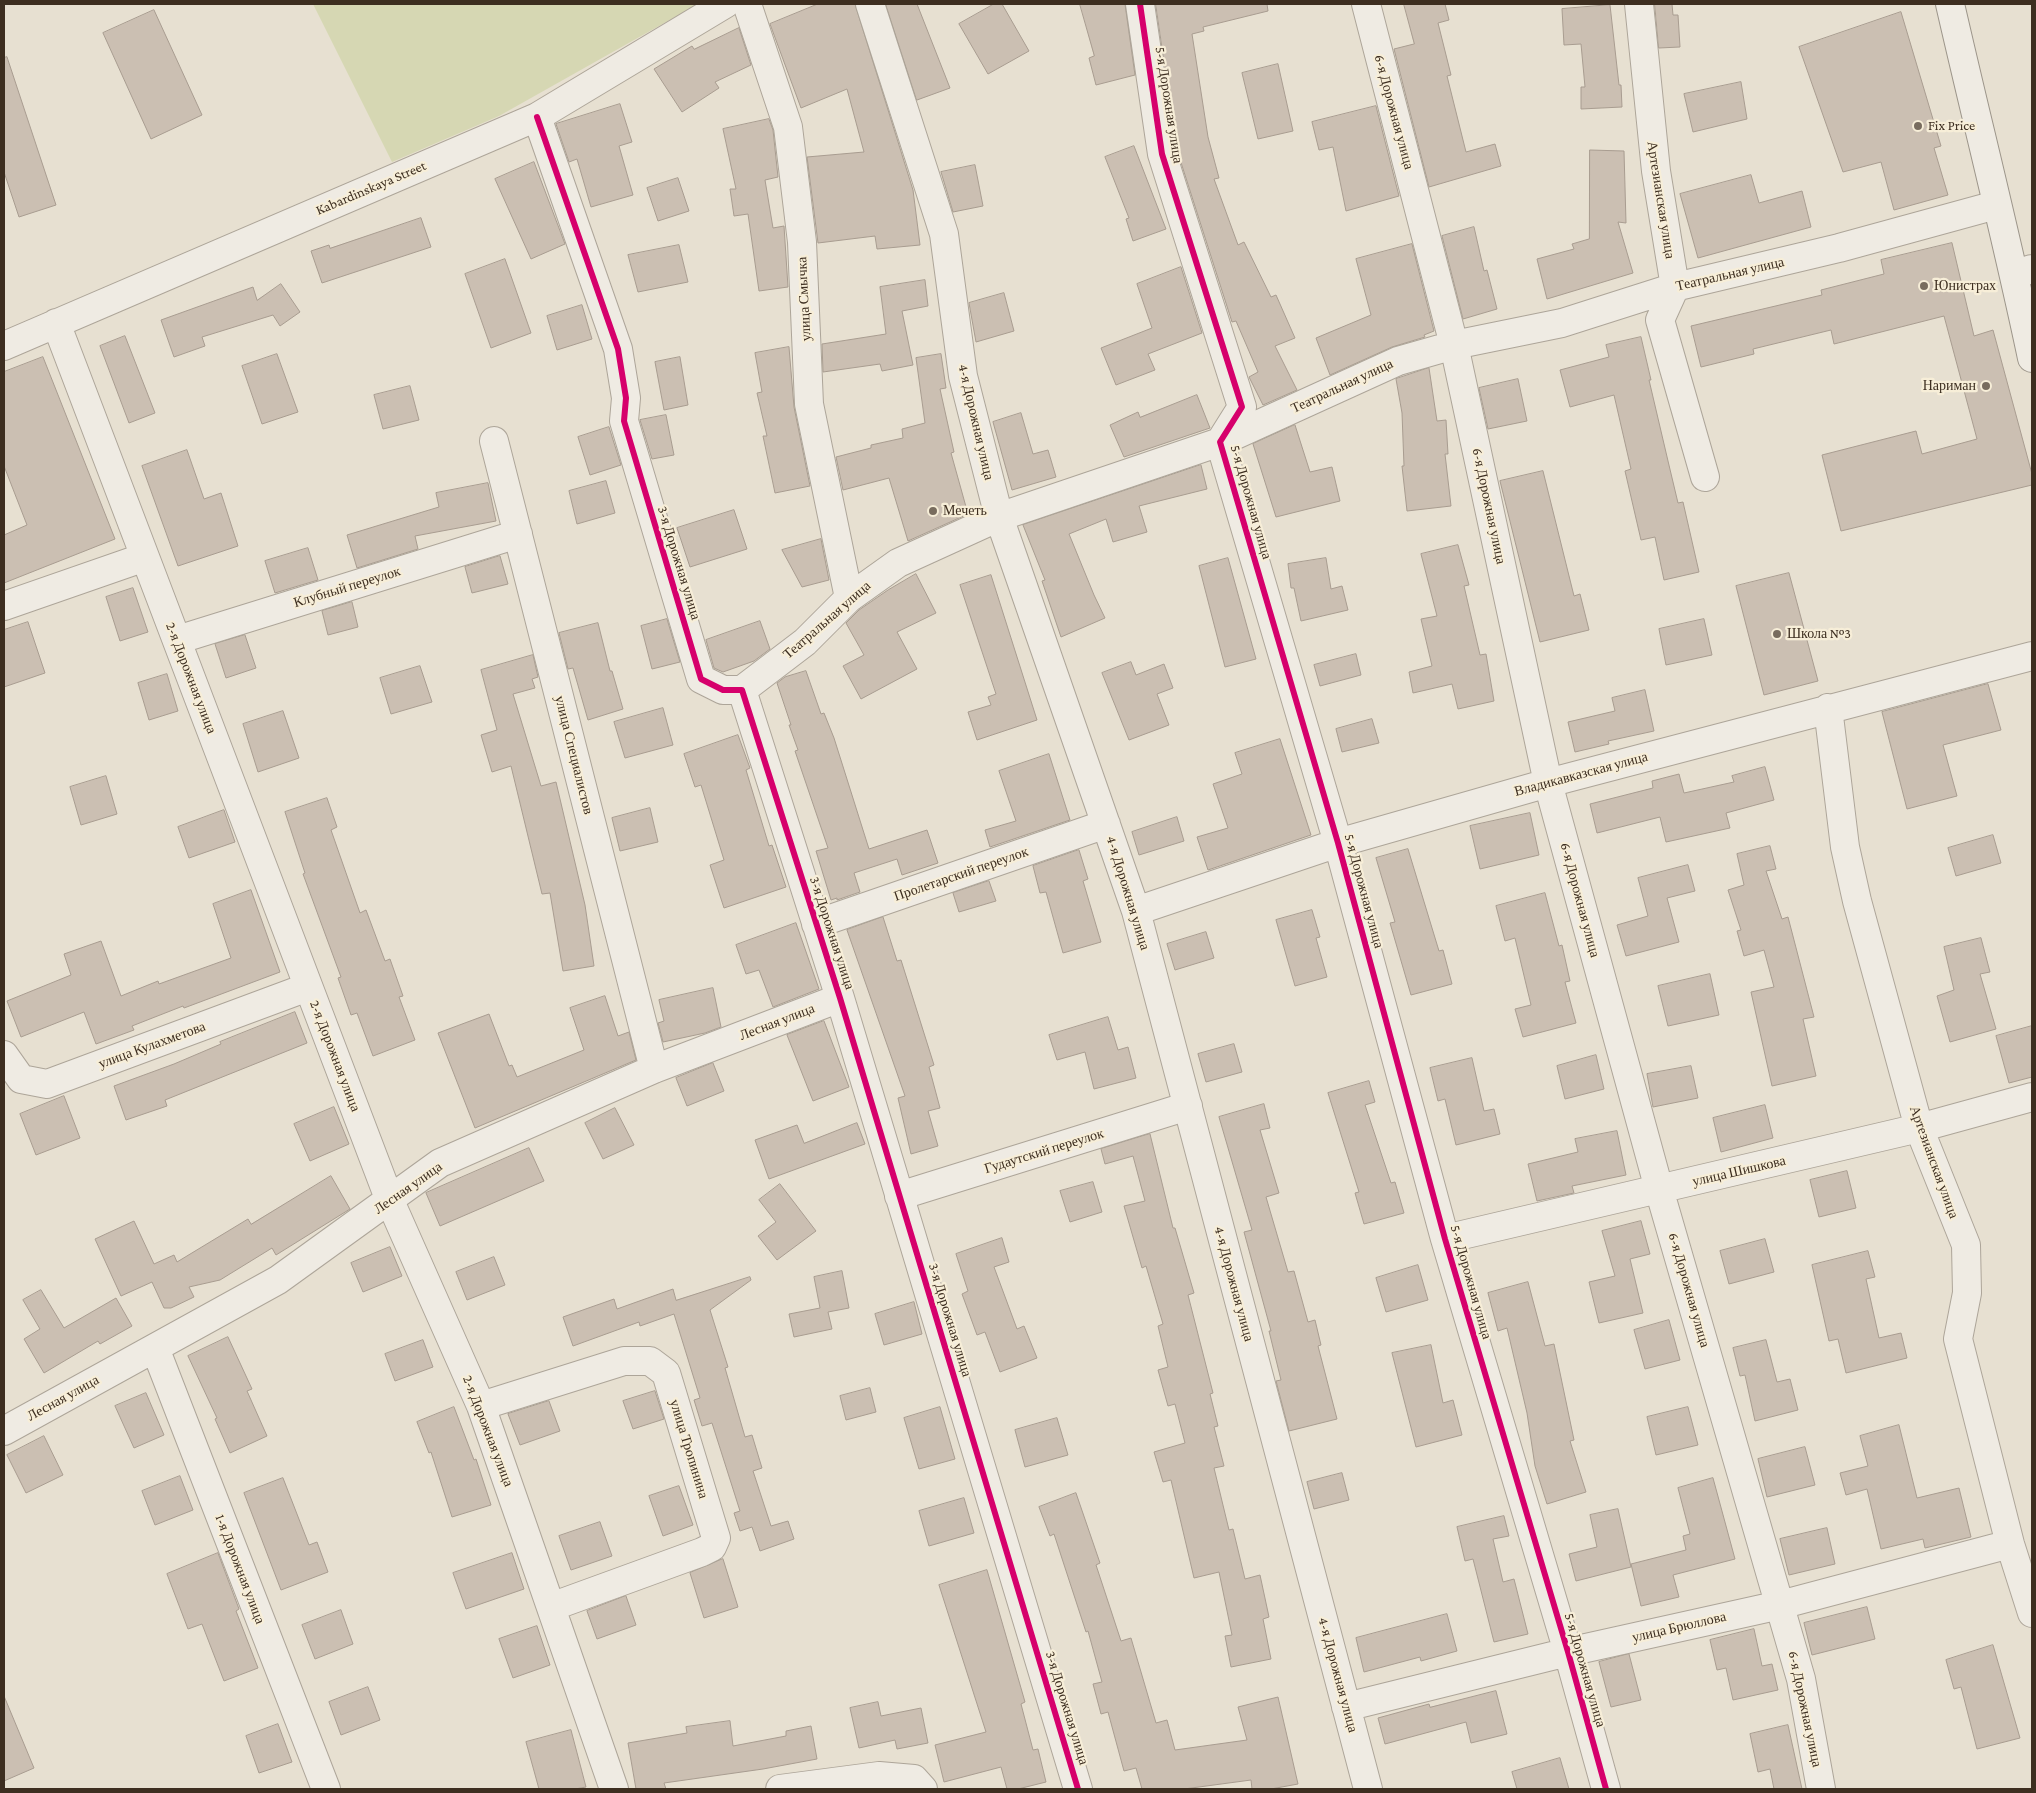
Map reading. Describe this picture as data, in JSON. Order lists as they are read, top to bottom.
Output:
{
  "streets": {
    "street": [
      "5-я Дорожная улица",
      "6-я Дорожная улица",
      "Kabardinskaya Street",
      "Артезианская улица",
      "Театральная улица",
      "улица Смычка",
      "4-я Дорожная улица",
      "3-я Дорожная улица",
      "Клубный переулок",
      "2-я Дорожная улица",
      "улица Специалистов",
      "Владикавказская улица",
      "Пролетарский переулок",
      "Лесная улица",
      "улица Кулахметова",
      "Гудаутский переулок",
      "улица Шишкова",
      "улица Тропинина",
      "1-я Дорожная улица",
      "улица Брюллова"
    ]
  },
  "crossings": [
    ["5-я Дорожная улица", "Театральная улица"],
    ["5-я Дорожная улица", "Владикавказская улица"],
    ["5-я Дорожная улица", "улица Шишкова"],
    ["5-я Дорожная улица", "улица Брюллова"],
    ["6-я Дорожная улица", "Театральная улица"],
    ["6-я Дорожная улица", "Владикавказская улица"],
    ["6-я Дорожная улица", "улица Шишкова"],
    ["6-я Дорожная улица", "улица Брюллова"],
    ["Kabardinskaya Street", "3-я Дорожная улица"],
    ["Kabardinskaya Street", "2-я Дорожная улица"],
    ["Артезианская улица", "Театральная улица"],
    ["Артезианская улица", "Владикавказская улица"],
    ["Артезианская улица", "улица Шишкова"],
    ["Артезианская улица", "улица Брюллова"],
    ["Театральная улица", "улица Смычка"],
    ["Театральная улица", "4-я Дорожная улица"],
    ["Театральная улица", "3-я Дорожная улица"],
    ["4-я Дорожная улица", "Владикавказская улица"],
    ["4-я Дорожная улица", "Пролетарский переулок"],
    ["4-я Дорожная улица", "Гудаутский переулок"],
    ["4-я Дорожная улица", "улица Брюллова"],
    ["3-я Дорожная улица", "Пролетарский переулок"],
    ["3-я Дорожная улица", "Лесная улица"],
    ["3-я Дорожная улица", "Гудаутский переулок"],
    ["Клубный переулок", "2-я Дорожная улица"],
    ["Клубный переулок", "улица Специалистов"],
    ["2-я Дорожная улица", "Лесная улица"],
    ["2-я Дорожная улица", "улица Кулахметова"],
    ["2-я Дорожная улица", "улица Тропинина"],
    ["улица Специалистов", "Лесная улица"],
    ["Лесная улица", "1-я Дорожная улица"]
  ],
  "places": [
    "Fix Price",
    "Юнистрах",
    "Нариман",
    "Мечеть",
    "Школа №3"
  ]
}
